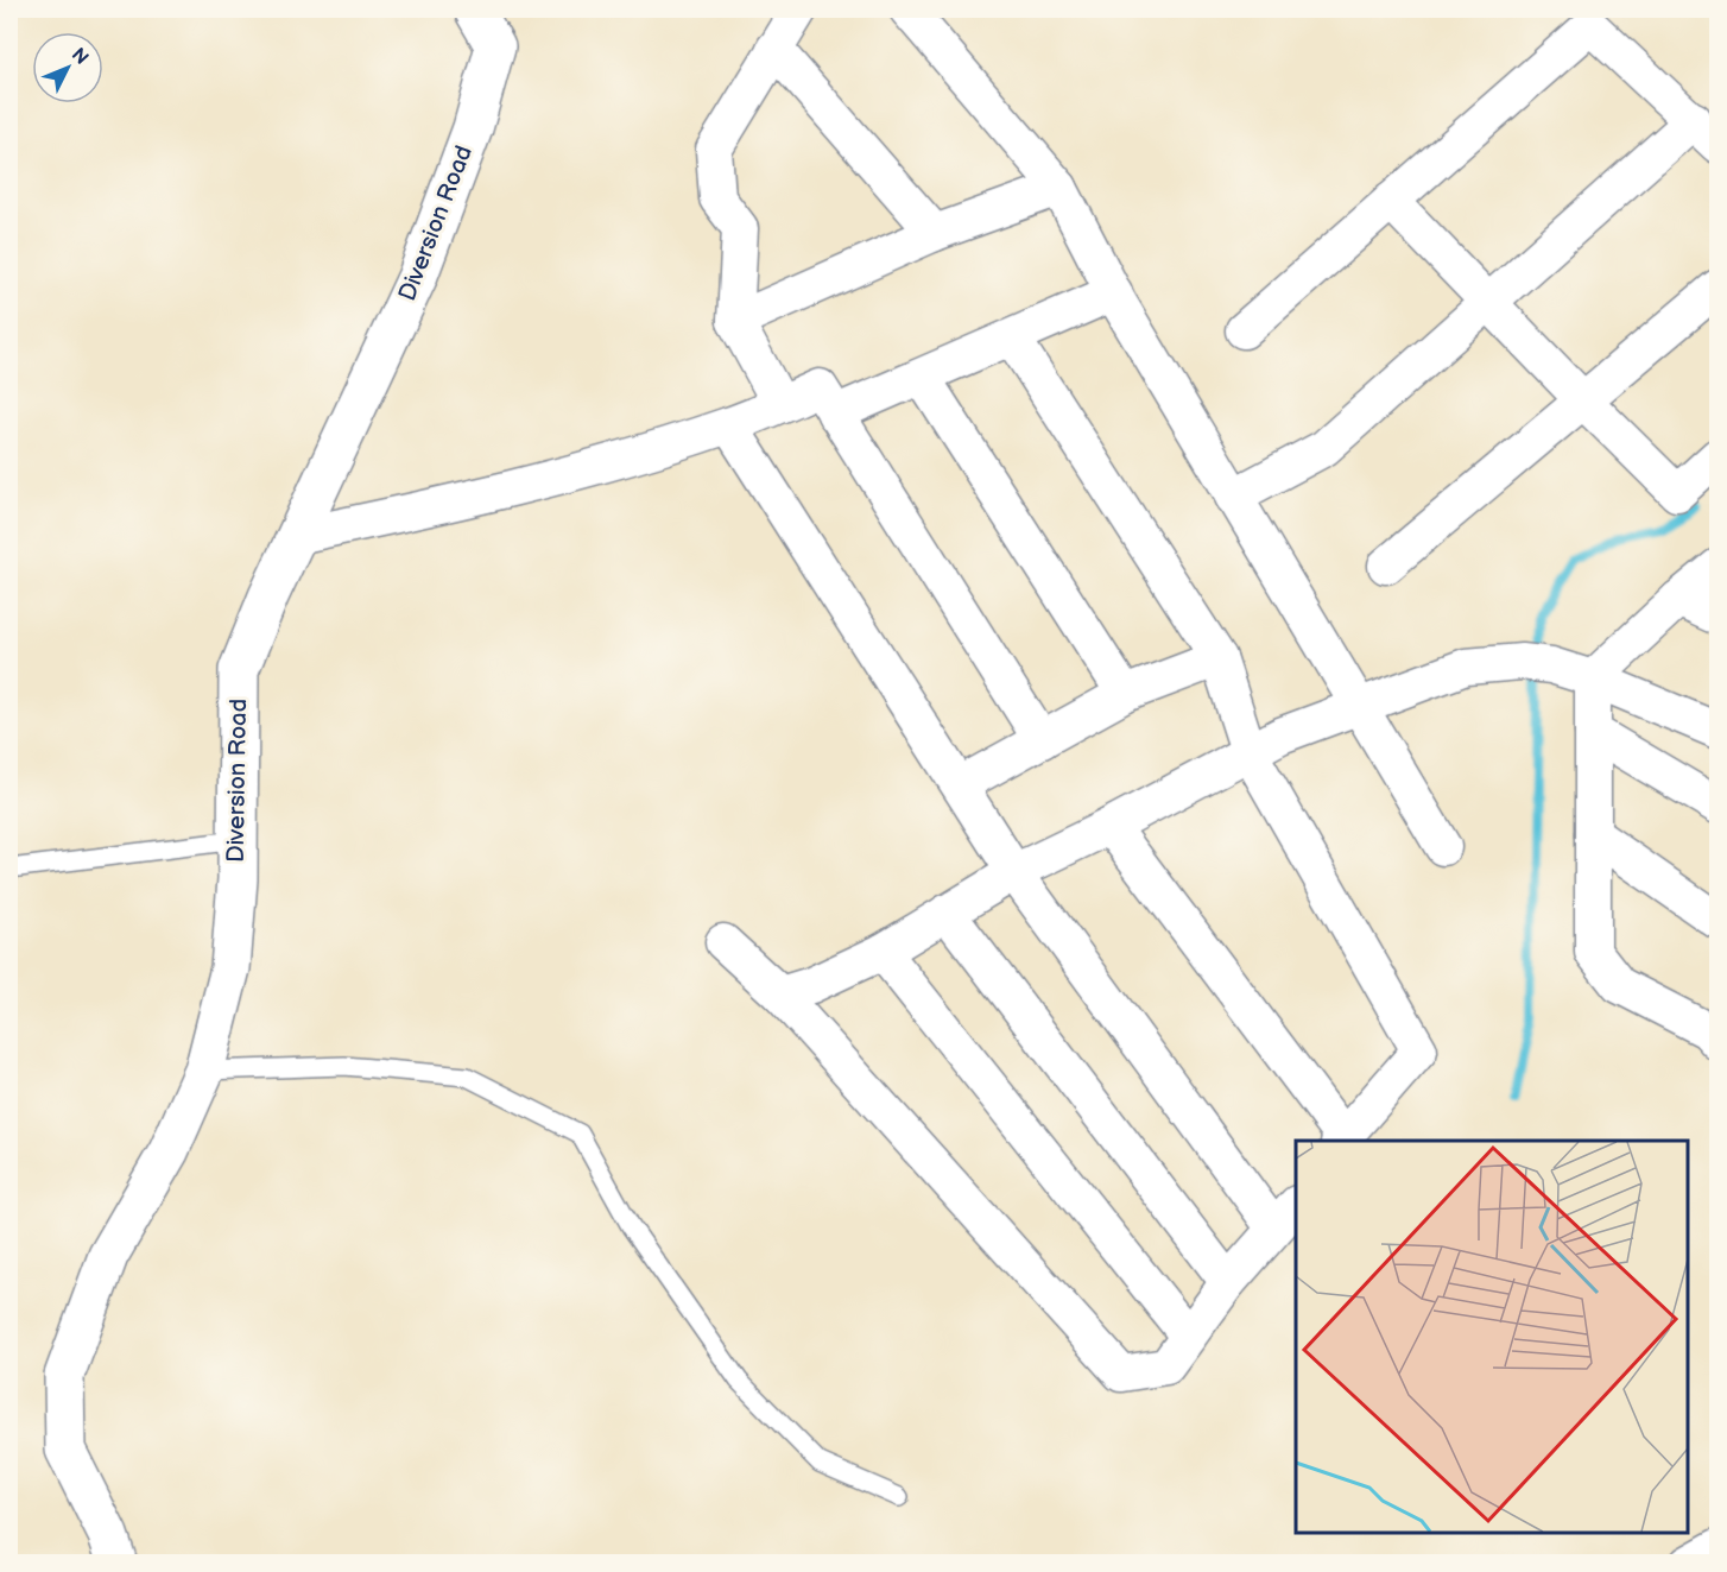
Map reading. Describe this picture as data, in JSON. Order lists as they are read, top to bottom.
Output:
{
  "streets": {
    "street": ["Diversion Road"]
  },
  "north": "top right"
}
